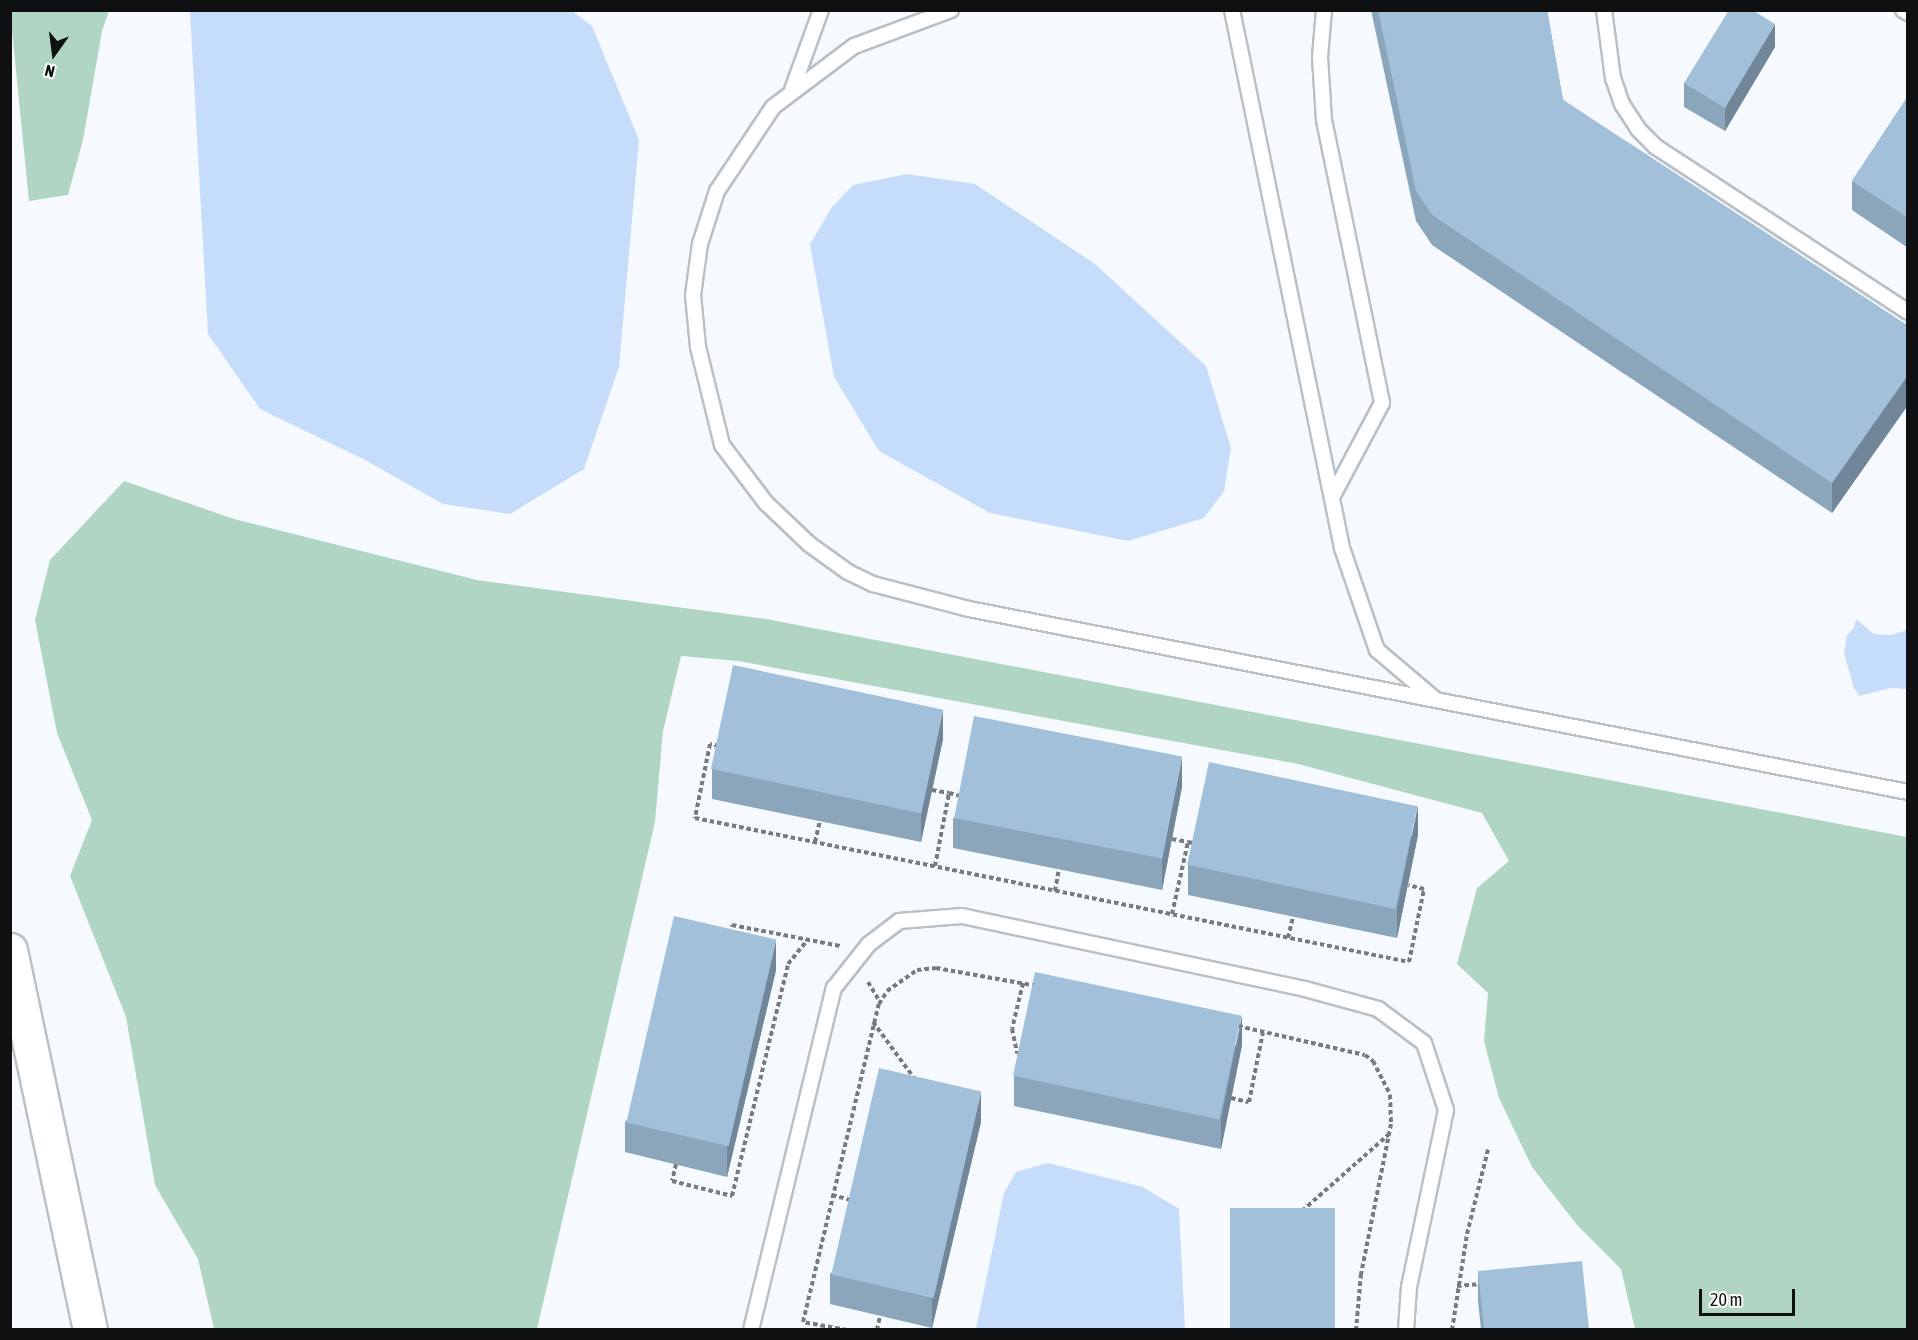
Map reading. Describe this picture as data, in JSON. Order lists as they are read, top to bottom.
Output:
{
  "scale_bar": "20 m",
  "north": "bottom"
}
